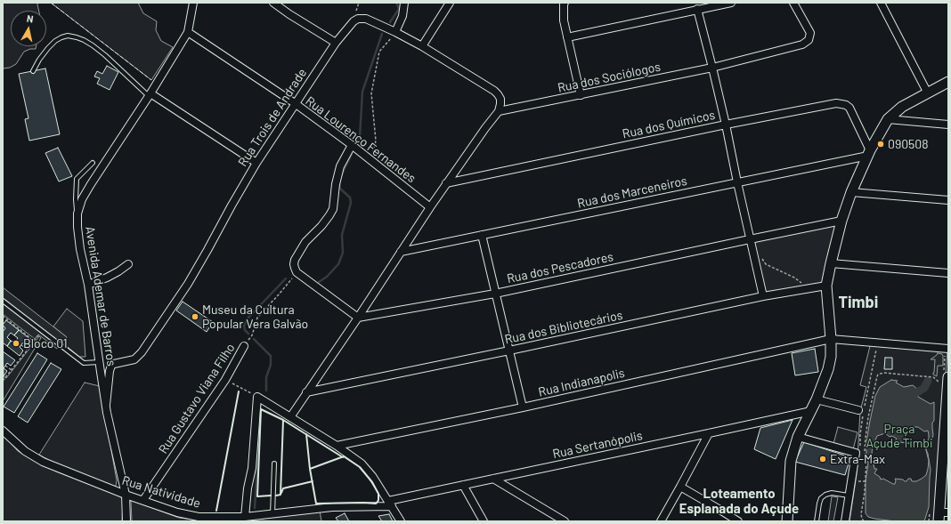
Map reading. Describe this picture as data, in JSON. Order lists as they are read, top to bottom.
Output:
{
  "streets": {
    "street": [
      "Rua dos Sociólogos",
      "Rua Trois de Andrade",
      "Rua dos Químicos",
      "Rua Lourenço Fernandes",
      "Rua dos Marceneiros",
      "Rua dos Pescadores",
      "Avenida Ademar de Barros",
      "Rua dos Bibliotecários",
      "Rua Indianapolis",
      "Rua Gustavo Viana Filho",
      "Rua Sertanópolis",
      "Rua Natividade"
    ]
  },
  "crossings": [
    ["Rua dos Sociólogos", "Rua Trois de Andrade"],
    ["Rua Trois de Andrade", "Rua Lourenço Fernandes"],
    ["Rua Trois de Andrade", "Avenida Ademar de Barros"],
    ["Rua dos Químicos", "Rua dos Marceneiros"],
    ["Rua Lourenço Fernandes", "Avenida Ademar de Barros"],
    ["Avenida Ademar de Barros", "Rua Natividade"],
    ["Rua Gustavo Viana Filho", "Rua Natividade"],
    ["Rua Sertanópolis", "Rua Natividade"]
  ],
  "districts": ["Timbi", "Loteamento Esplanada do Açude"],
  "parks": ["Praça Açude Timbi"],
  "places": [
    "090508",
    "Museu da Cultura Popular Vera Galvão",
    "Bloco 01",
    "Extra-Max"
  ],
  "north": "top"
}
